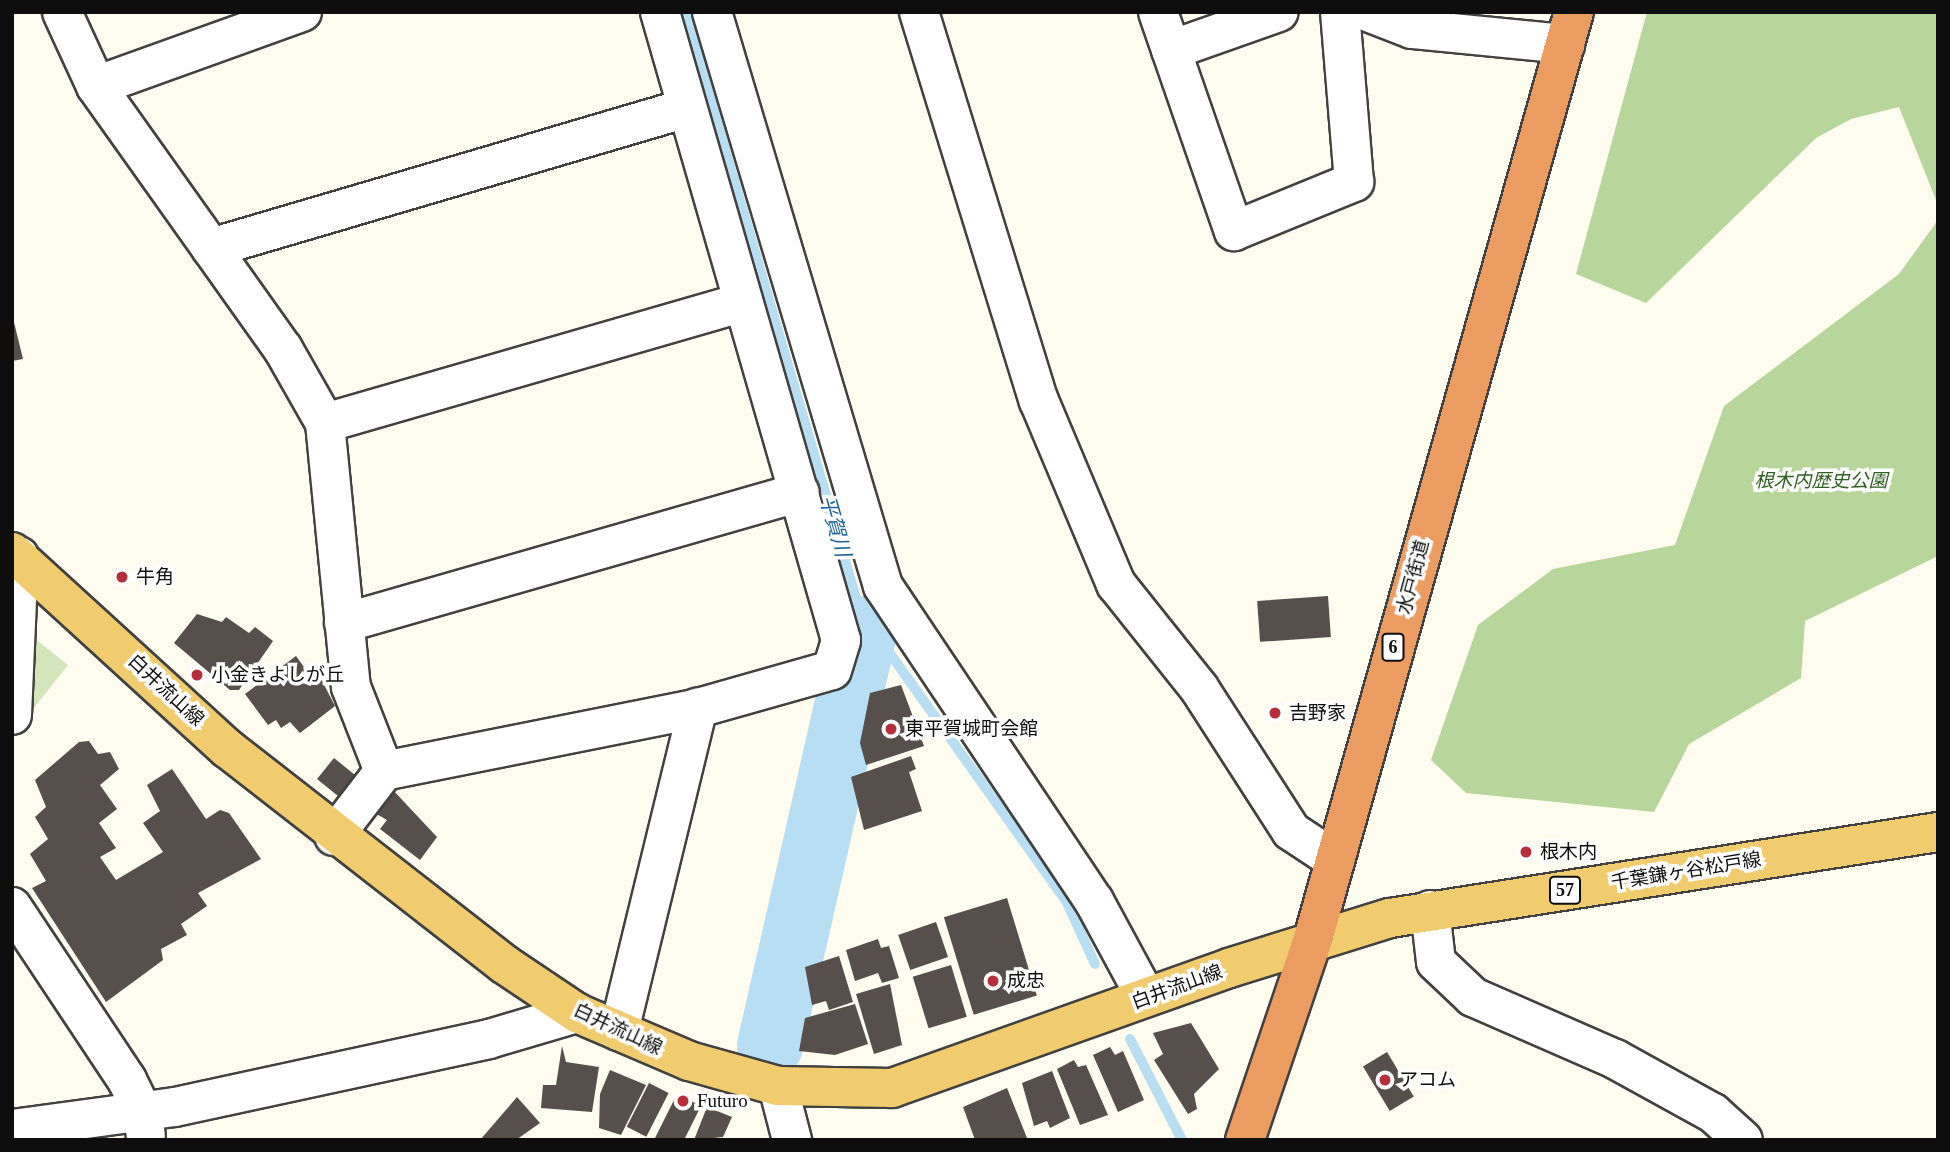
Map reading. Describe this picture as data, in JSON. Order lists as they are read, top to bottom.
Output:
{
  "streets": {
    "highway": ["水戸街道", "6"],
    "main road": ["白井流山線", "千葉鎌ヶ谷松戸線", "57"]
  },
  "crossings": [
    ["水戸街道", "白井流山線"],
    ["水戸街道", "千葉鎌ヶ谷松戸線"],
    ["白井流山線", "千葉鎌ヶ谷松戸線"]
  ],
  "water": ["平賀川"],
  "parks": ["根木内歴史公園"],
  "places": [
    "牛角",
    "小金きよしが丘",
    "吉野家",
    "東平賀城町会館",
    "根木内",
    "成忠",
    "アコム",
    "Futuro"
  ]
}
